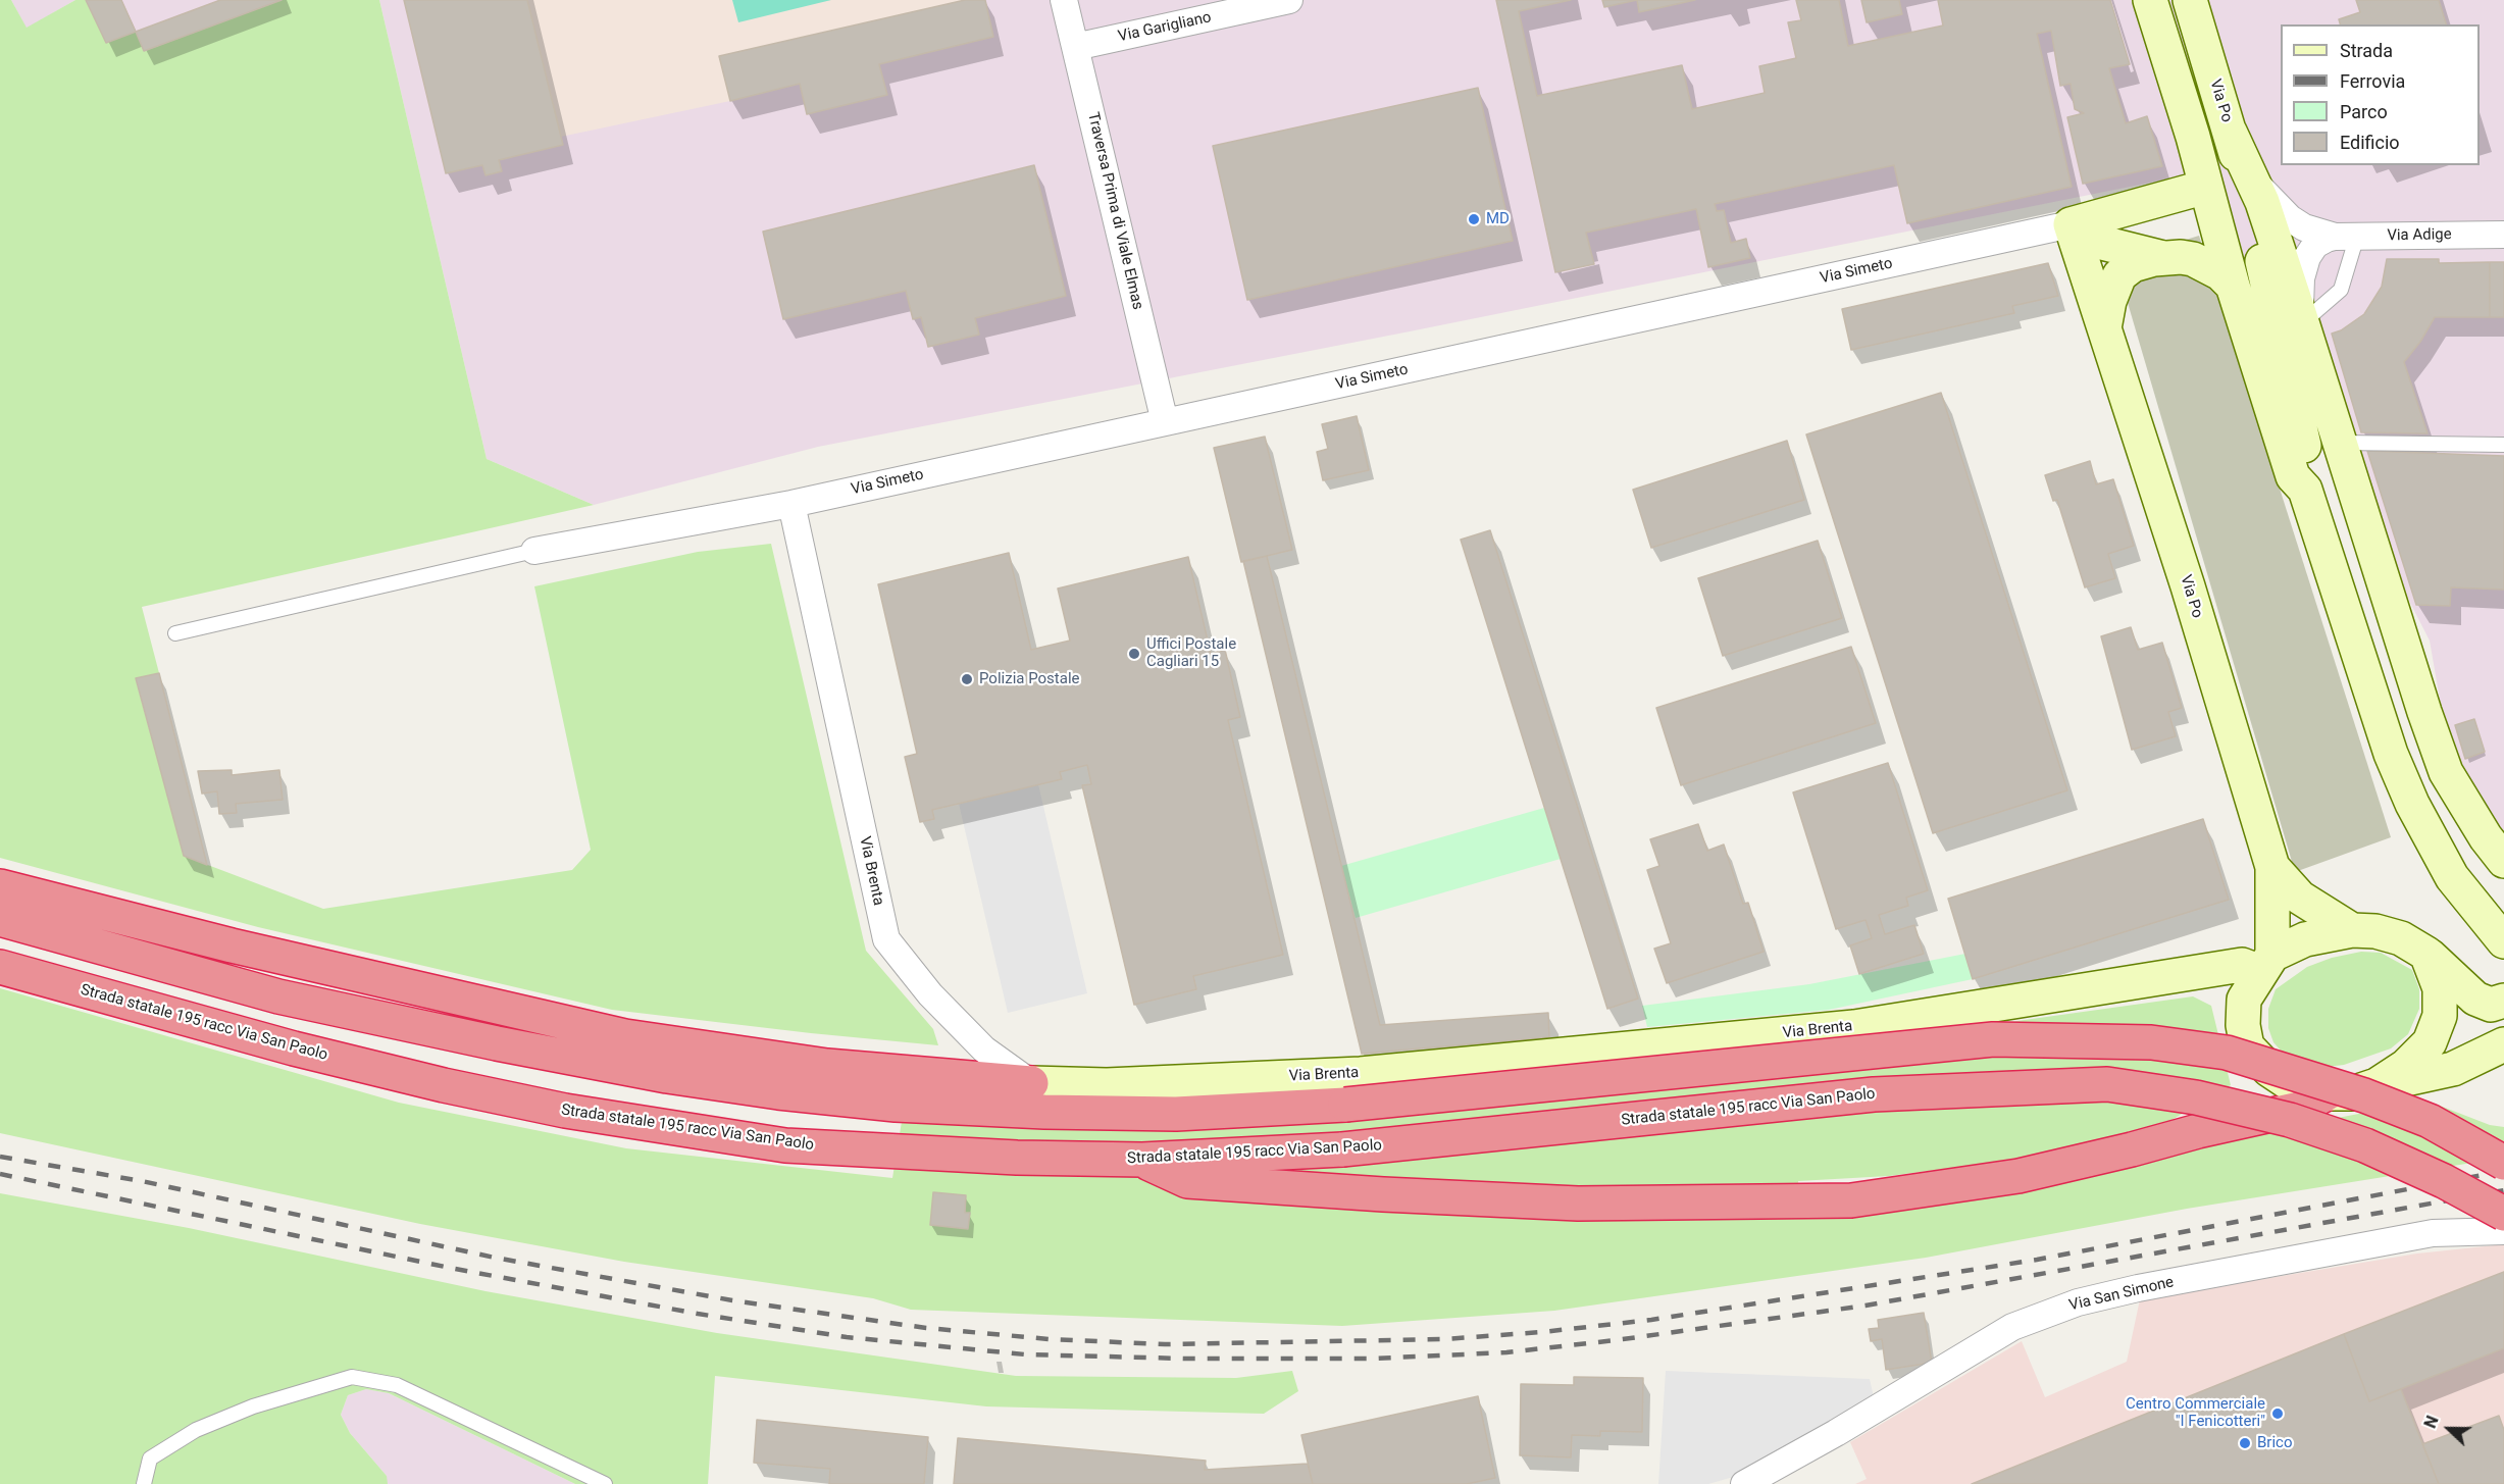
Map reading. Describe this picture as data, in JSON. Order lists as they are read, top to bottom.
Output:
{
  "streets": {
    "highway": ["Strada statale 195 racc Via San Paolo"],
    "street": [
      "Via Garigliano",
      "Via Po",
      "Traversa Prima di Viale Elmas",
      "Via Adige",
      "Via Simeto",
      "Via Brenta",
      "Via San Simone"
    ]
  },
  "crossings": [
    ["Via Garigliano", "Traversa Prima di Viale Elmas"],
    ["Via Po", "Via Simeto"],
    ["Via Po", "Via Brenta"],
    ["Traversa Prima di Viale Elmas", "Via Simeto"],
    ["Via Simeto", "Via Brenta"]
  ],
  "places": [
    "MD",
    "Uffici Postale Cagliari 15",
    "Polizia Postale",
    "Centro Commerciale \"I Fenicotteri\"",
    "Brico"
  ],
  "legend": [
    "Strada",
    "Ferrovia",
    "Parco",
    "Edificio"
  ],
  "north": "left"
}
